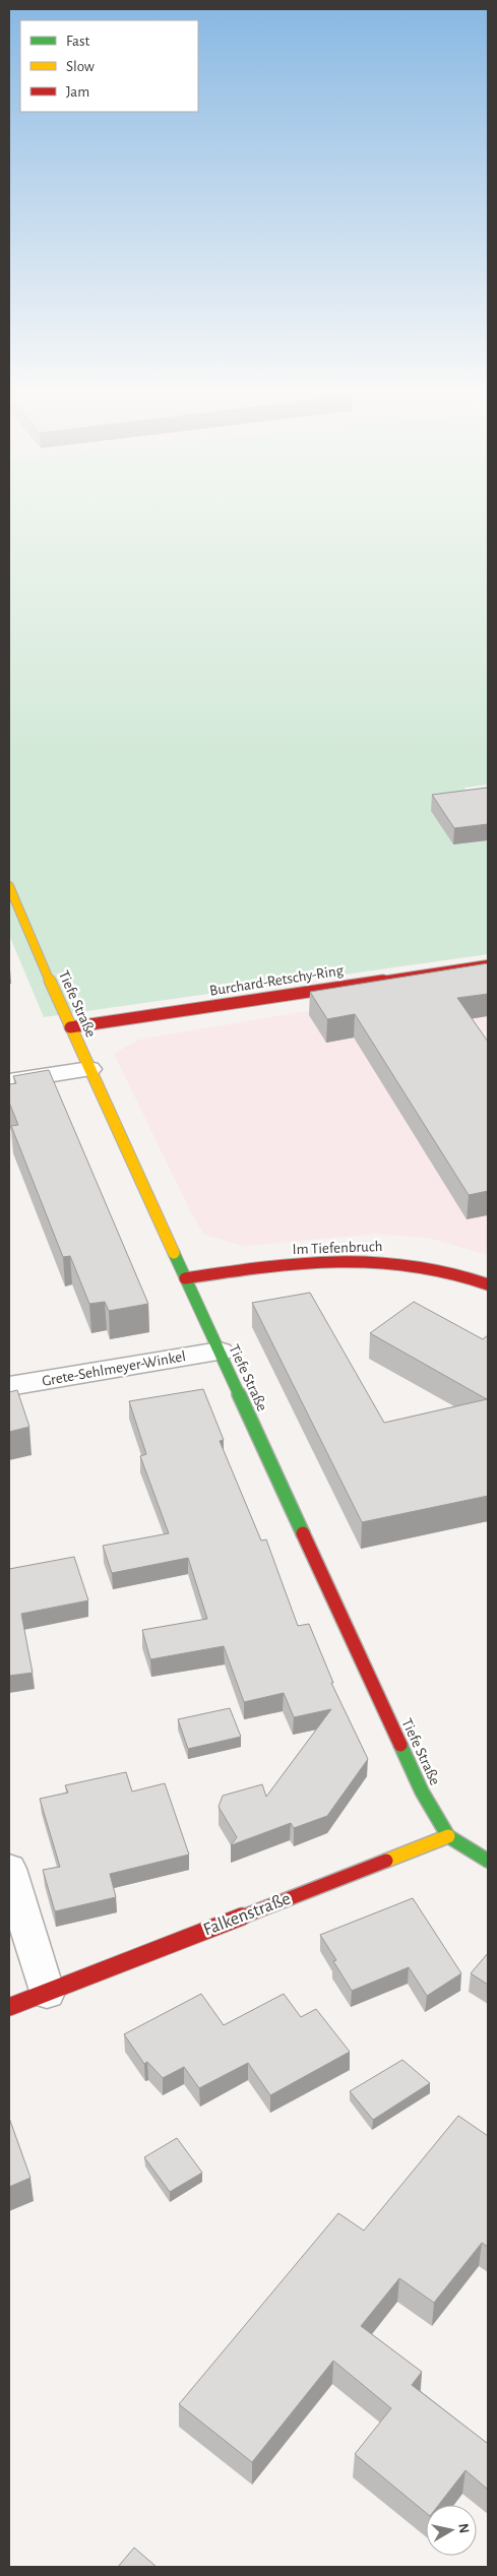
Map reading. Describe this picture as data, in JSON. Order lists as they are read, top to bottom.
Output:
{
  "streets": {
    "street": [
      "Burchard-Retschy-Ring",
      "Tiefe Straße",
      "Im Tiefenbruch",
      "Grete-Sehlmeyer-Winkel",
      "Falkenstraße"
    ]
  },
  "crossings": [
    ["Burchard-Retschy-Ring", "Tiefe Straße"],
    ["Tiefe Straße", "Im Tiefenbruch"],
    ["Tiefe Straße", "Grete-Sehlmeyer-Winkel"],
    ["Tiefe Straße", "Falkenstraße"]
  ],
  "legend": ["Fast", "Slow", "Jam"],
  "north": "right"
}
